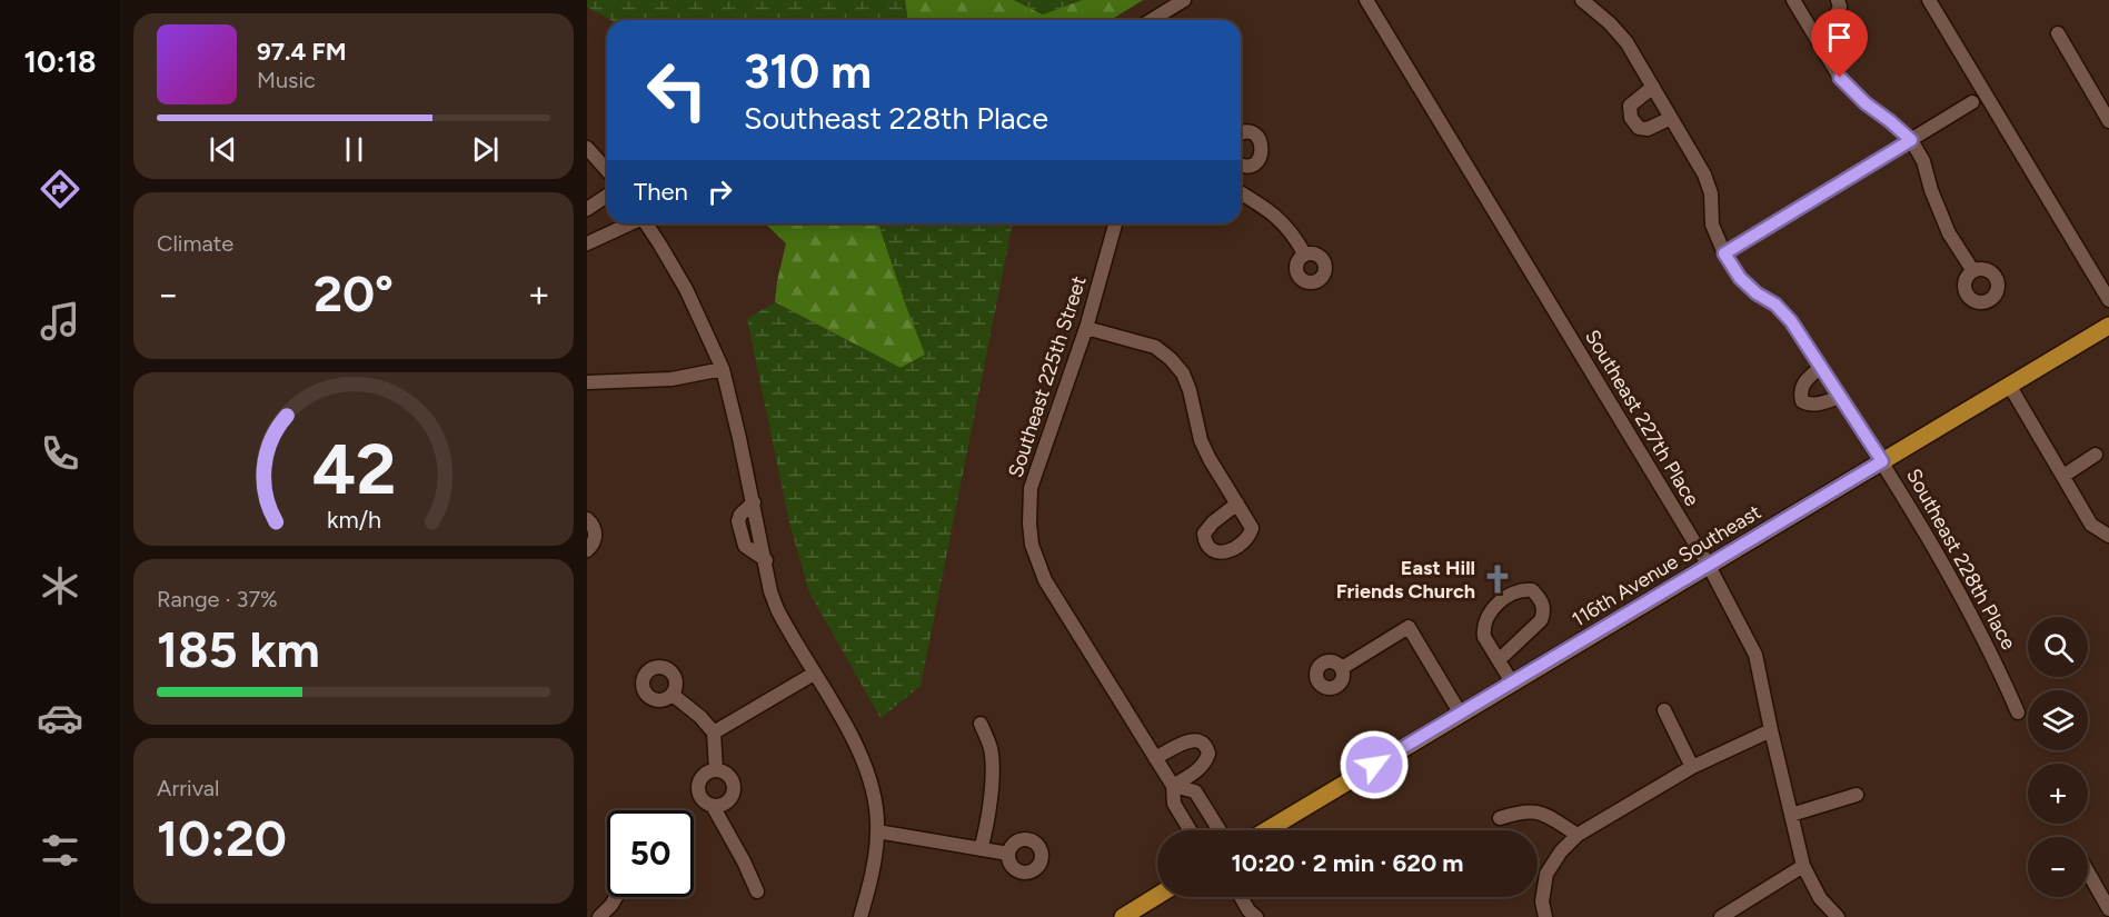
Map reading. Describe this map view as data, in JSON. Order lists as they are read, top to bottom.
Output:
{
  "streets": {
    "main road": ["116th Avenue Southeast"],
    "street": ["Southeast 225th Street", "Southeast 227th Place", "Southeast 228th Place"]
  },
  "crossings": [
    ["Southeast 227th Place", "116th Avenue Southeast"],
    ["Southeast 228th Place", "116th Avenue Southeast"]
  ],
  "places": {
    "church": ["East Hill Friends Church"]
  },
  "page": {
    "tabs": "10:18",
    "turn": ["310 m", "Southeast 228th Place"],
    "song": ["97.4 FM", "Music"],
    "then": "Then",
    "tile": [
      "Climate",
      ["Range · 37%", "185 km"],
      ["Arrival", "10:20"]
    ],
    "heat": ["−", "20°", "+"],
    "map_buttons": ["+", "−"],
    "limit": "50",
    "trip": "10:20 · 2 min · 620 m",
    "gauge": ["42", "km/h"]
  }
}
